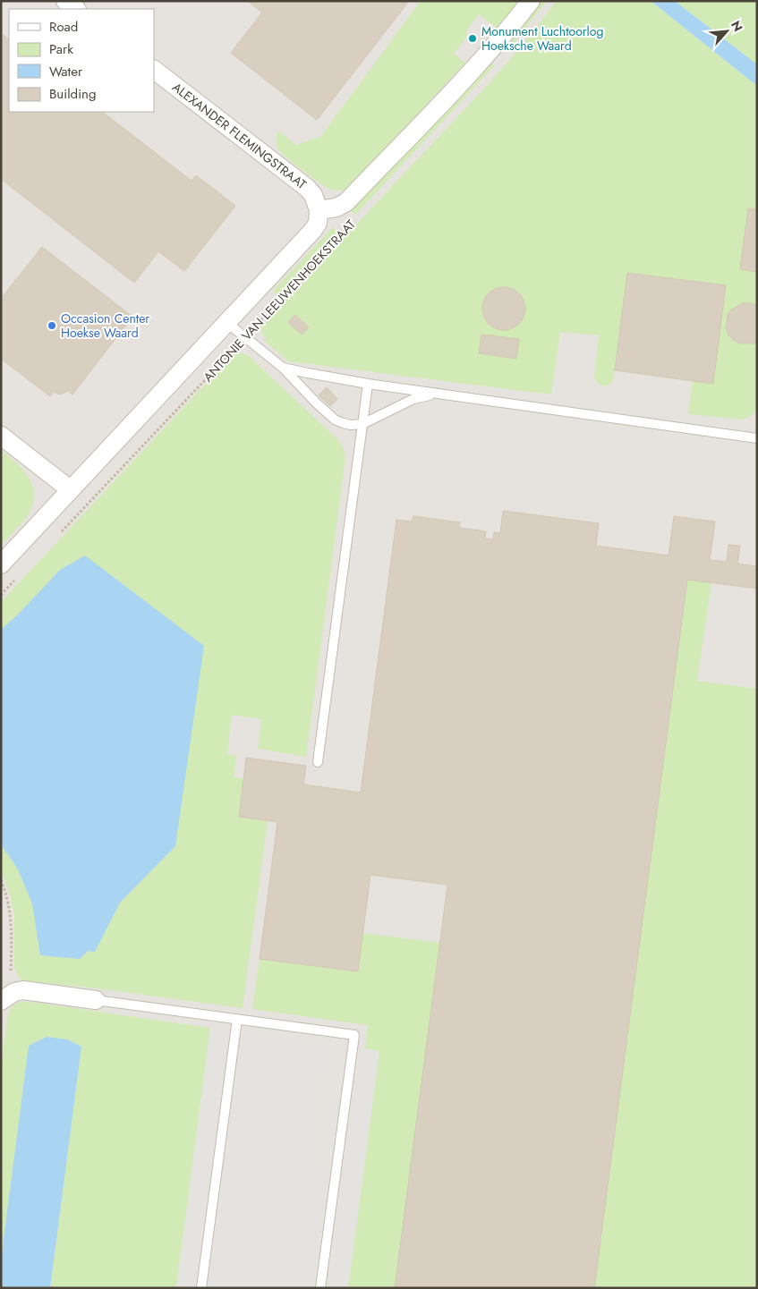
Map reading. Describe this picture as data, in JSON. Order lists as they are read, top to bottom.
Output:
{
  "streets": {
    "street": ["ALEXANDER FLEMINGSTRAAT", "ANTONIE VAN LEEUWENHOEKSTRAAT"]
  },
  "crossings": [
    ["ALEXANDER FLEMINGSTRAAT", "ANTONIE VAN LEEUWENHOEKSTRAAT"]
  ],
  "places": ["Monument Luchtoorlog Hoeksche Waard", "Occasion Center Hoekse Waard"],
  "legend": [
    "Road",
    "Park",
    "Water",
    "Building"
  ],
  "north": "top right"
}
